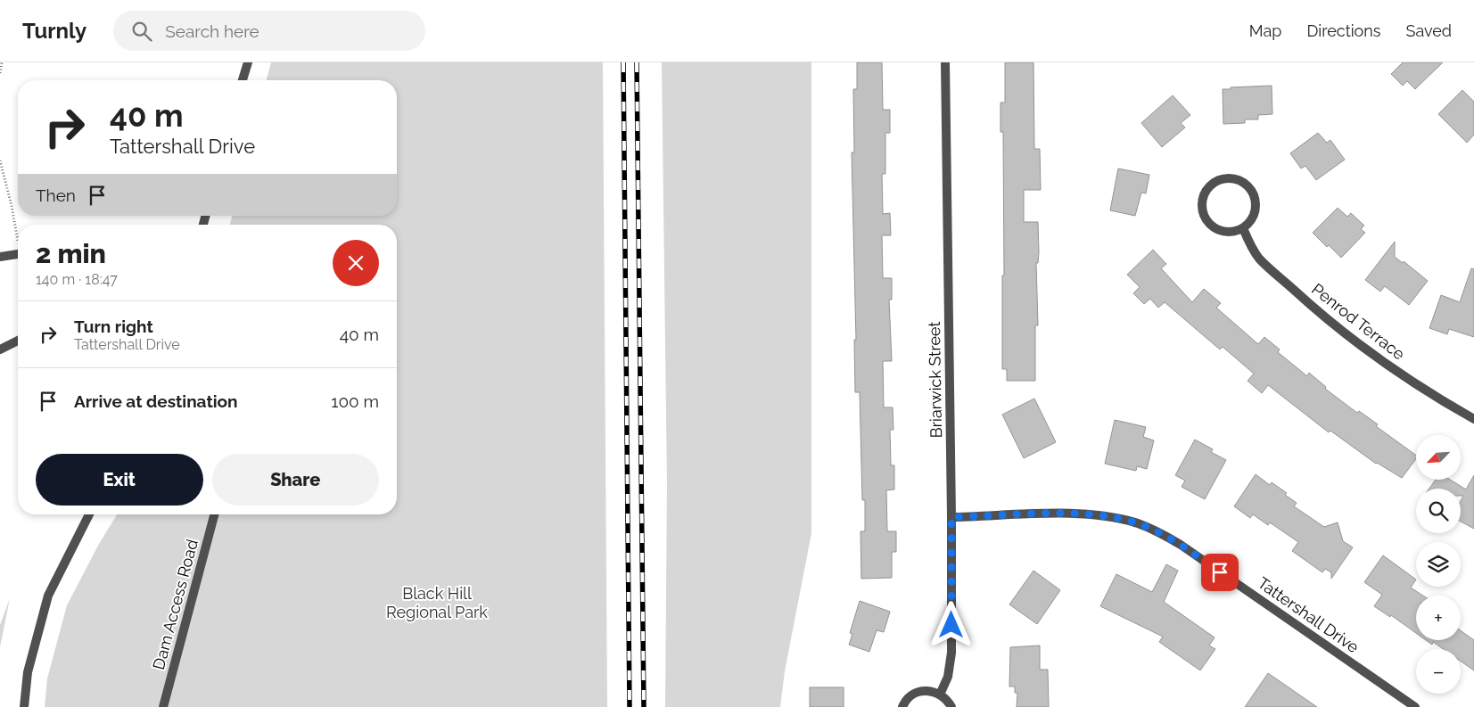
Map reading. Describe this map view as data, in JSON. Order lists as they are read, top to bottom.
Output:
{
  "streets": {
    "street": [
      "Penrod Terrace",
      "Briarwick Street",
      "Dam Access Road",
      "Tattershall Drive"
    ]
  },
  "crossings": [
    ["Briarwick Street", "Tattershall Drive"]
  ],
  "parks": ["Black Hill Regional Park"],
  "north": "bottom left",
  "page": {
    "header": "Turnly",
    "search": "Search here",
    "nav": ["Map", "Directions", "Saved"],
    "turn": ["40 m", "Tattershall Drive"],
    "then": "Then",
    "heading": ["2 min", "140 m · 18:47"],
    "list": [
      {
        "name": "Turn right",
        "note": "Tattershall Drive",
        "value": "40 m"
      },
      {
        "name": "Arrive at destination",
        "value": "100 m"
      }
    ],
    "map_buttons": ["+", "−"],
    "buttons": ["Exit", "Share"]
  }
}
